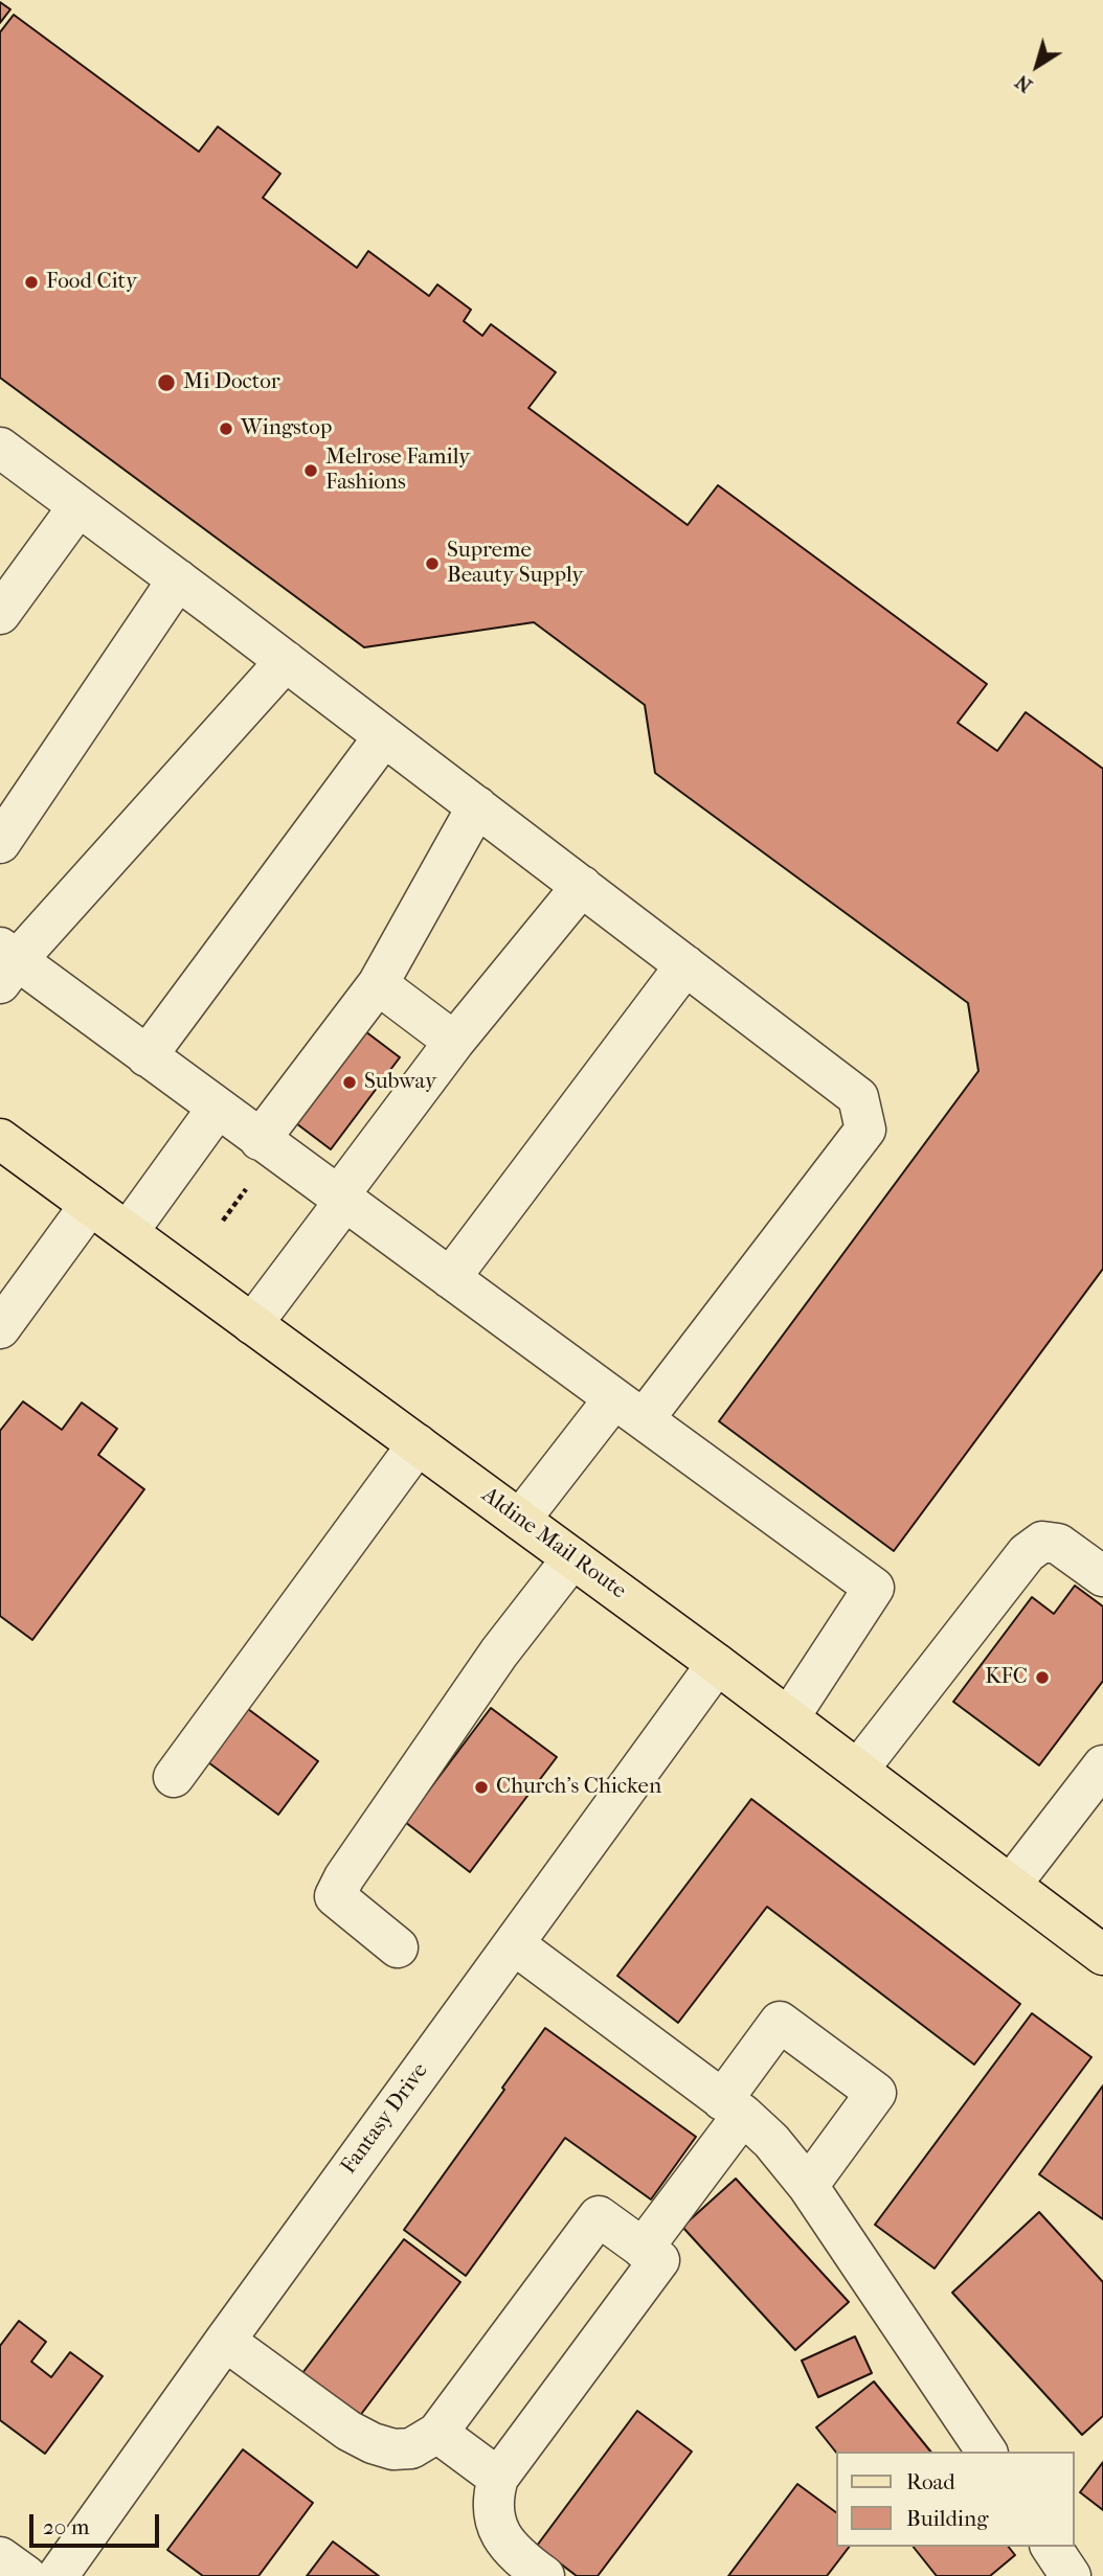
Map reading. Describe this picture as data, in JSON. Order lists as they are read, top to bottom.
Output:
{
  "streets": {
    "main road": ["Aldine Mail Route"],
    "street": ["Fantasy Drive"]
  },
  "crossings": [
    ["Aldine Mail Route", "Fantasy Drive"]
  ],
  "places": [
    "Food City",
    "Mi Doctor",
    "Wingstop",
    "Melrose Family Fashions",
    "Supreme Beauty Supply",
    "Subway",
    "KFC",
    "Church's Chicken"
  ],
  "legend": ["Road", "Building"],
  "scale_bar": "20 m",
  "north": "bottom left"
}
